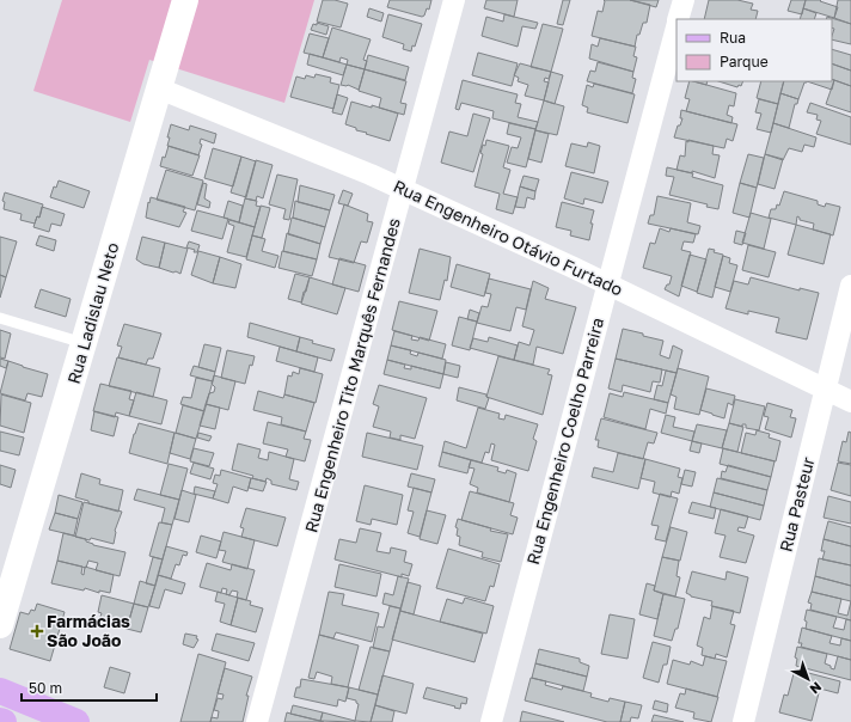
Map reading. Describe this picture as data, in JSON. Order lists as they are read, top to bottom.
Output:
{
  "streets": {
    "street": [
      "Rua Engenheiro Otávio Furtado",
      "Rua Ladislau Neto",
      "Rua Engenheiro Tito Marquês Fernandes",
      "Rua Engenheiro Coelho Parreira",
      "Rua Pasteur"
    ]
  },
  "crossings": [
    ["Rua Engenheiro Otávio Furtado", "Rua Ladislau Neto"],
    ["Rua Engenheiro Otávio Furtado", "Rua Engenheiro Tito Marquês Fernandes"],
    ["Rua Engenheiro Otávio Furtado", "Rua Engenheiro Coelho Parreira"],
    ["Rua Engenheiro Otávio Furtado", "Rua Pasteur"]
  ],
  "places": {
    "health": ["Farmácias São João"]
  },
  "legend": ["Rua", "Parque"],
  "scale_bar": "50 m",
  "north": "bottom right"
}
